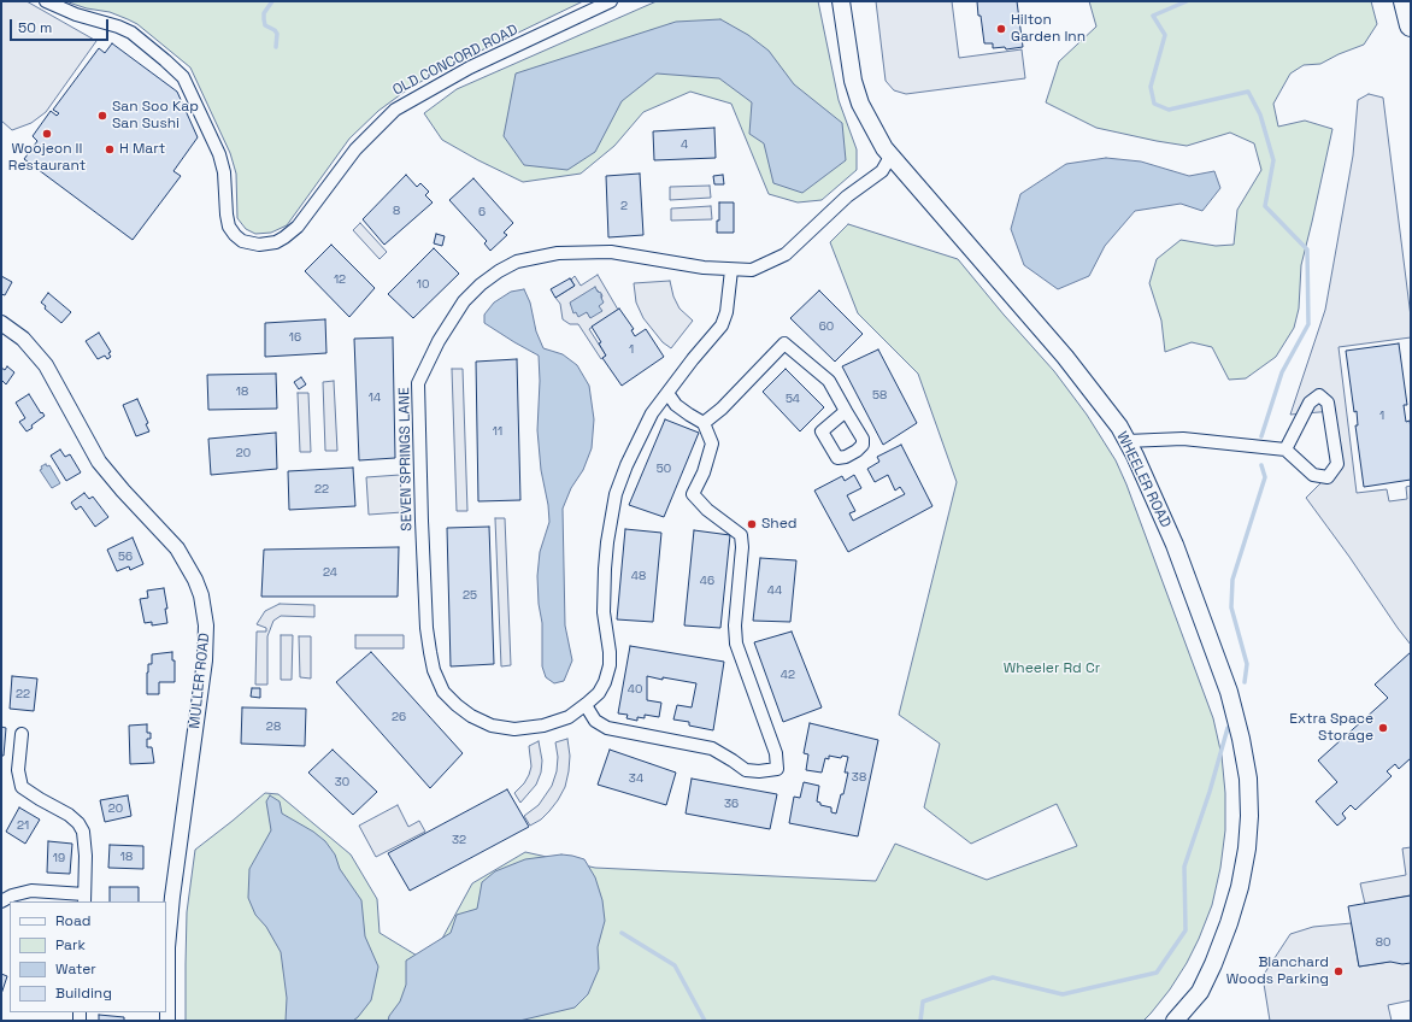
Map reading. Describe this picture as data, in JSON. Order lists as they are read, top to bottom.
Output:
{
  "streets": {
    "main road": ["WHEELER ROAD"],
    "street": ["OLD CONCORD ROAD", "SEVEN SPRINGS LANE", "MULLER ROAD"]
  },
  "crossings": [
    ["SEVEN SPRINGS LANE", "WHEELER ROAD"]
  ],
  "parks": ["Wheeler Rd Cr"],
  "places": [
    "Hilton Garden Inn",
    "San Soo Kap San Sushi",
    "Woojeon II Restaurant",
    "H Mart",
    "Shed",
    "Extra Space Storage",
    "Blanchard Woods Parking"
  ],
  "house_numbers": [
    "4",
    "2",
    "8",
    "6",
    "12",
    "10",
    "60",
    "16",
    "1",
    "18",
    "58",
    "14",
    "54",
    "1",
    "11",
    "20",
    "50",
    "22",
    "56",
    "24",
    "48",
    "46",
    "44",
    "25",
    "42",
    "40",
    "22",
    "26",
    "28",
    "38",
    "34",
    "30",
    "36",
    "20",
    "21",
    "32",
    "18",
    "19",
    "80"
  ],
  "legend": [
    "Road",
    "Park",
    "Water",
    "Building"
  ],
  "scale_bar": "50 m"
}
